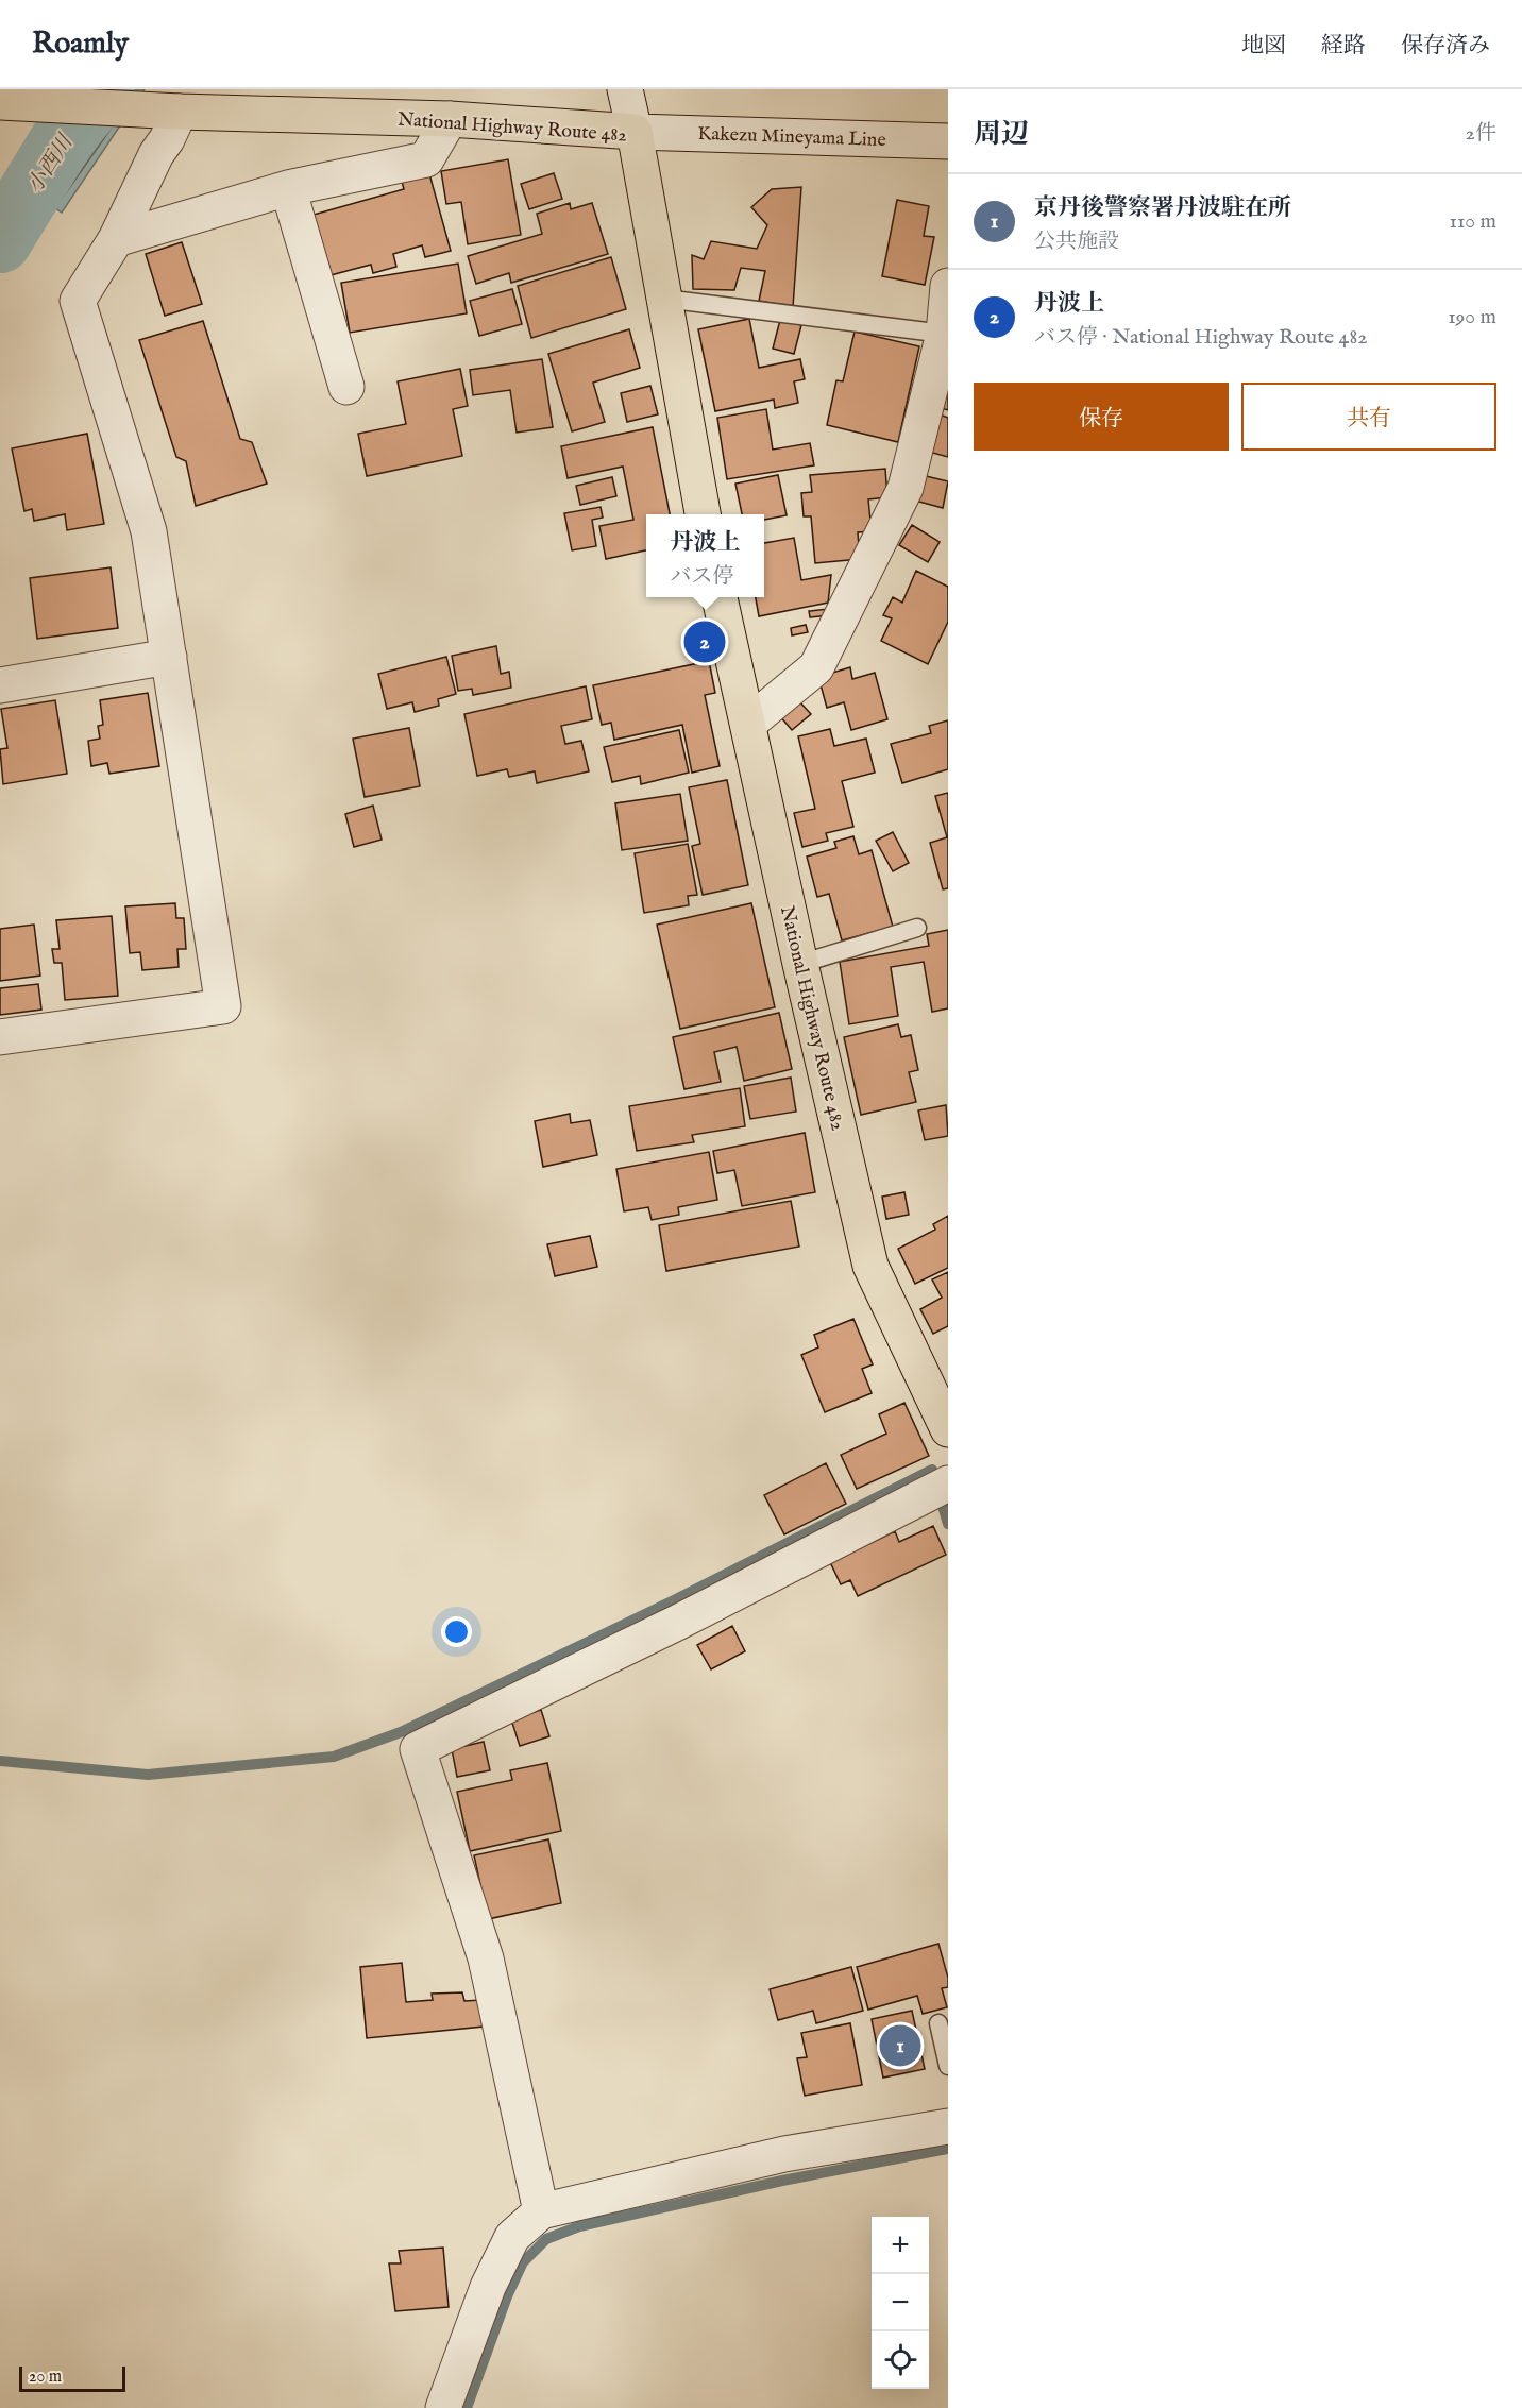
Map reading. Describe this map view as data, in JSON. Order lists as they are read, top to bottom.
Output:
{
  "streets": {
    "highway": ["National Highway Route 482"],
    "street": ["Kakezu Mineyama Line"]
  },
  "crossings": [
    ["National Highway Route 482", "Kakezu Mineyama Line"]
  ],
  "water": ["小西川"],
  "scale_bar": "20 m",
  "page": {
    "header": "Roamly",
    "nav": ["地図", "経路", "保存済み"],
    "heading": ["周辺", "2件"],
    "list": [
      {
        "mark": "1",
        "name": "京丹後警察署丹波駐在所",
        "note": "公共施設",
        "value": "110 m"
      },
      {
        "mark": "2",
        "name": "丹波上",
        "note": "バス停 · National Highway Route 482",
        "value": "190 m"
      }
    ],
    "buttons": ["保存", "共有"],
    "popup": ["丹波上", "バス停"],
    "pins": ["2", "1"],
    "map_buttons": ["+", "−"],
    "scale": "20 m"
  }
}
